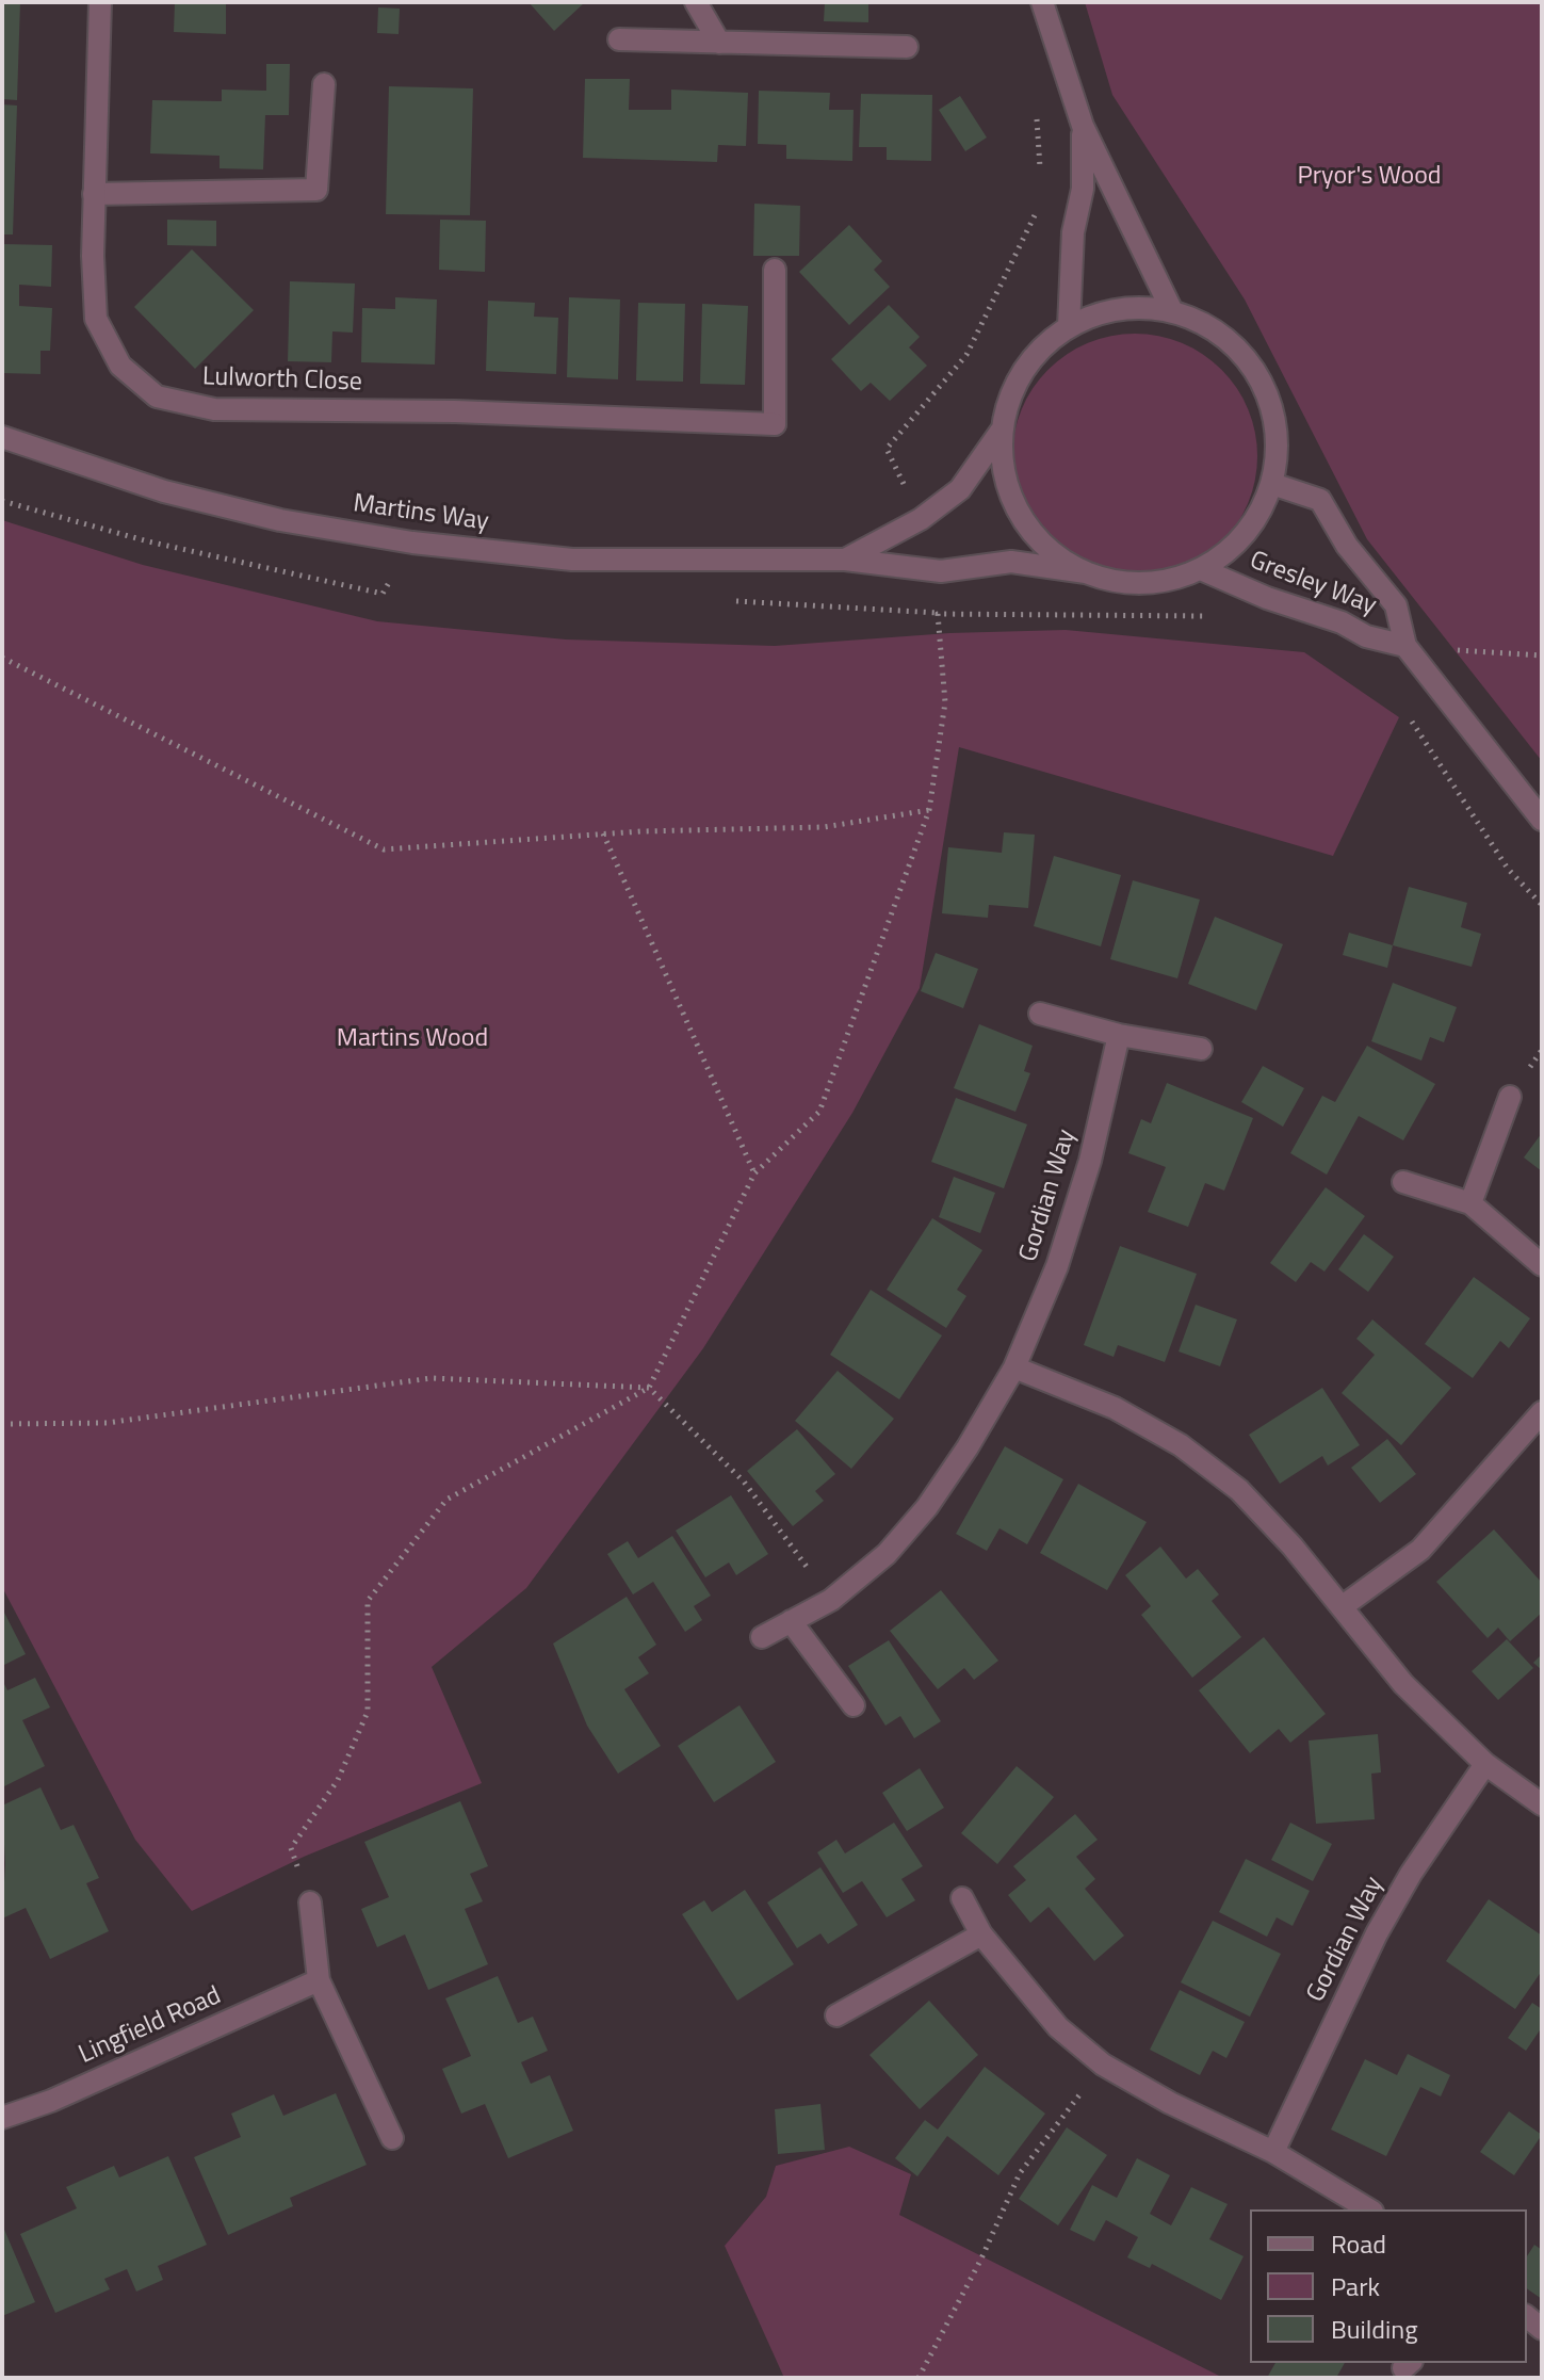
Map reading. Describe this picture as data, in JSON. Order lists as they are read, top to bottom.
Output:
{
  "streets": {
    "street": [
      "Lulworth Close",
      "Martins Way",
      "Gresley Way",
      "Gordian Way",
      "Lingfield Road"
    ]
  },
  "crossings": [
    ["Martins Way", "Gresley Way"]
  ],
  "parks": ["Pryor's Wood", "Martins Wood"],
  "legend": ["Road", "Park", "Building"]
}
